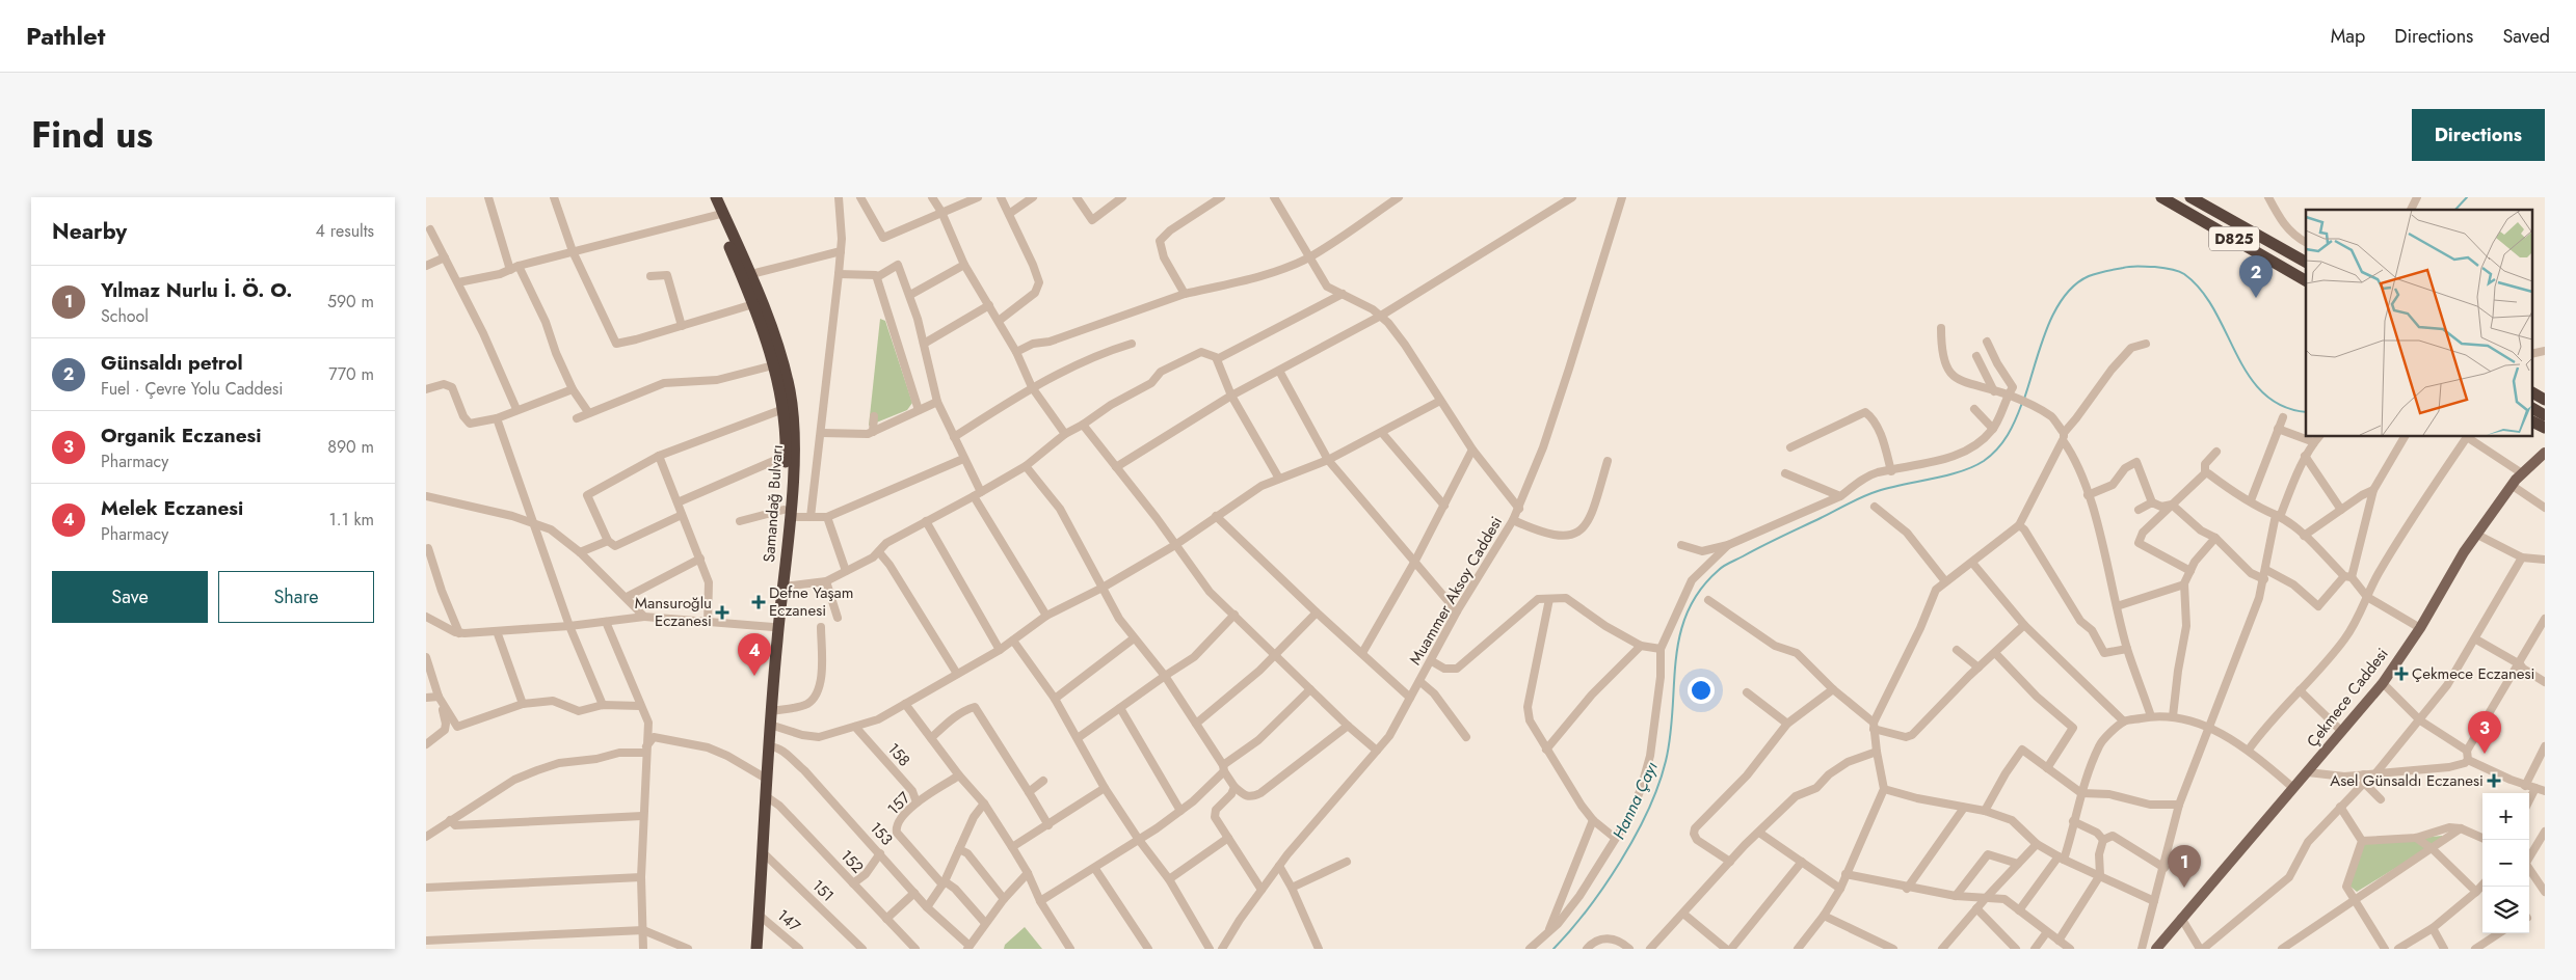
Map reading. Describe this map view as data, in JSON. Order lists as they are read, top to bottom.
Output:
{
  "streets": {
    "highway": ["D825", "Samandağ Bulvarı"],
    "main road": ["Çekmece Caddesi"],
    "street": [
      "Muammer Aksoy Caddesi",
      "158",
      "157",
      "153",
      "152",
      "151",
      "147"
    ]
  },
  "crossings": [
    ["Samandağ Bulvarı", "153"],
    ["Samandağ Bulvarı", "152"],
    ["Samandağ Bulvarı", "151"],
    ["Samandağ Bulvarı", "147"],
    ["158", "157"]
  ],
  "water": ["Hanna Çayı"],
  "places": {
    "health": [
      "Defne Yaşam Eczanesi",
      "Mansuroğlu Eczanesi",
      "Çekmece Eczanesi",
      "Asel Günsaldı Eczanesi"
    ]
  },
  "page": {
    "header": "Pathlet",
    "nav": ["Map", "Directions", "Saved"],
    "title": "Find us",
    "buttons": [
      "Directions",
      ["Save", "Share"]
    ],
    "heading": ["Nearby", "4 results"],
    "pins": [
      "2",
      "4",
      "3",
      "1"
    ],
    "list": [
      {
        "mark": "1",
        "name": "Yılmaz Nurlu İ. Ö. O.",
        "note": "School",
        "value": "590 m"
      },
      {
        "mark": "2",
        "name": "Günsaldı petrol",
        "note": "Fuel · Çevre Yolu Caddesi",
        "value": "770 m"
      },
      {
        "mark": "3",
        "name": "Organik Eczanesi",
        "note": "Pharmacy",
        "value": "890 m"
      },
      {
        "mark": "4",
        "name": "Melek Eczanesi",
        "note": "Pharmacy",
        "value": "1.1 km"
      }
    ],
    "map_buttons": ["+", "−"]
  }
}
